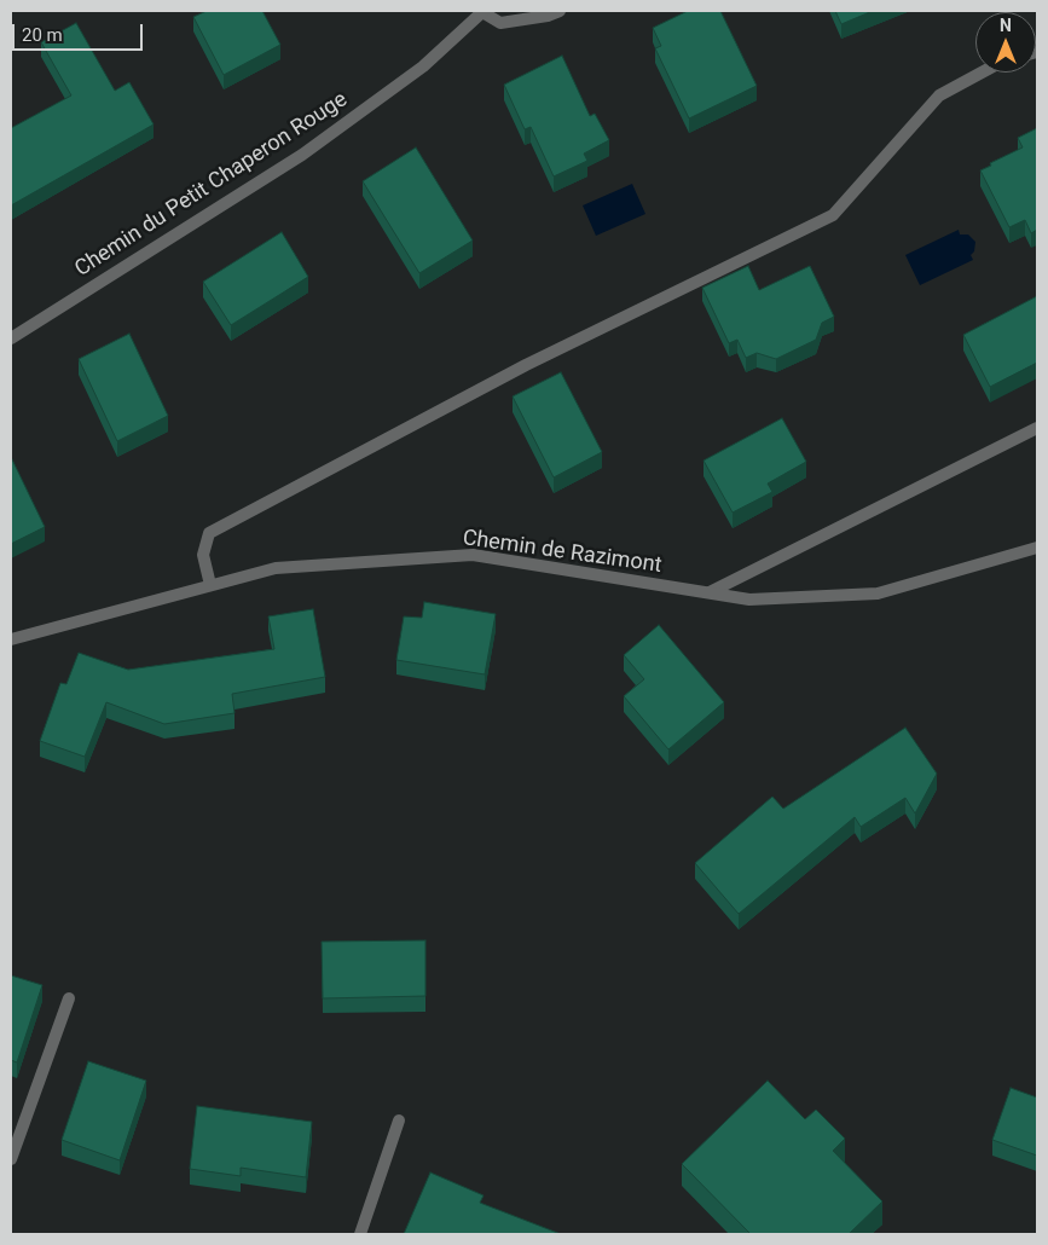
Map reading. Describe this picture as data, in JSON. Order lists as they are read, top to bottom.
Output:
{
  "streets": {
    "street": ["Chemin du Petit Chaperon Rouge", "Chemin de Razimont"]
  },
  "scale_bar": "20 m",
  "north": "top"
}
